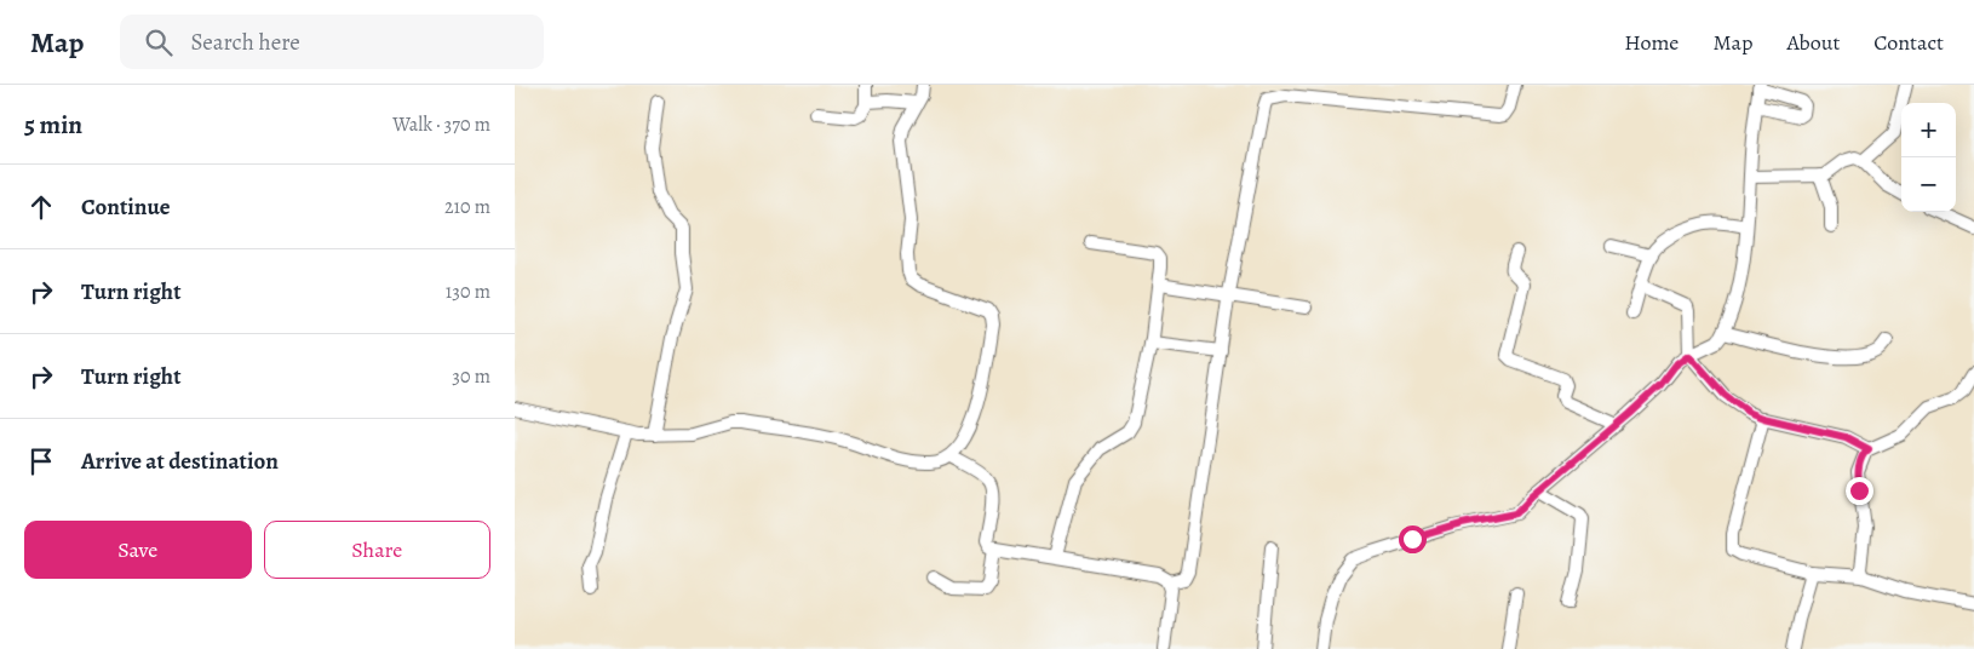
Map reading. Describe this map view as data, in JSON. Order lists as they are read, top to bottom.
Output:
{
  "page": {
    "header": "Map",
    "search": "Search here",
    "nav": [
      "Home",
      "Map",
      "About",
      "Contact"
    ],
    "heading": ["5 min", "Walk · 370 m"],
    "map_buttons": ["+", "−"],
    "list": [
      ["Continue", "210 m"],
      ["Turn right", "130 m"],
      ["Turn right", "30 m"],
      "Arrive at destination"
    ],
    "buttons": ["Save", "Share"]
  }
}
